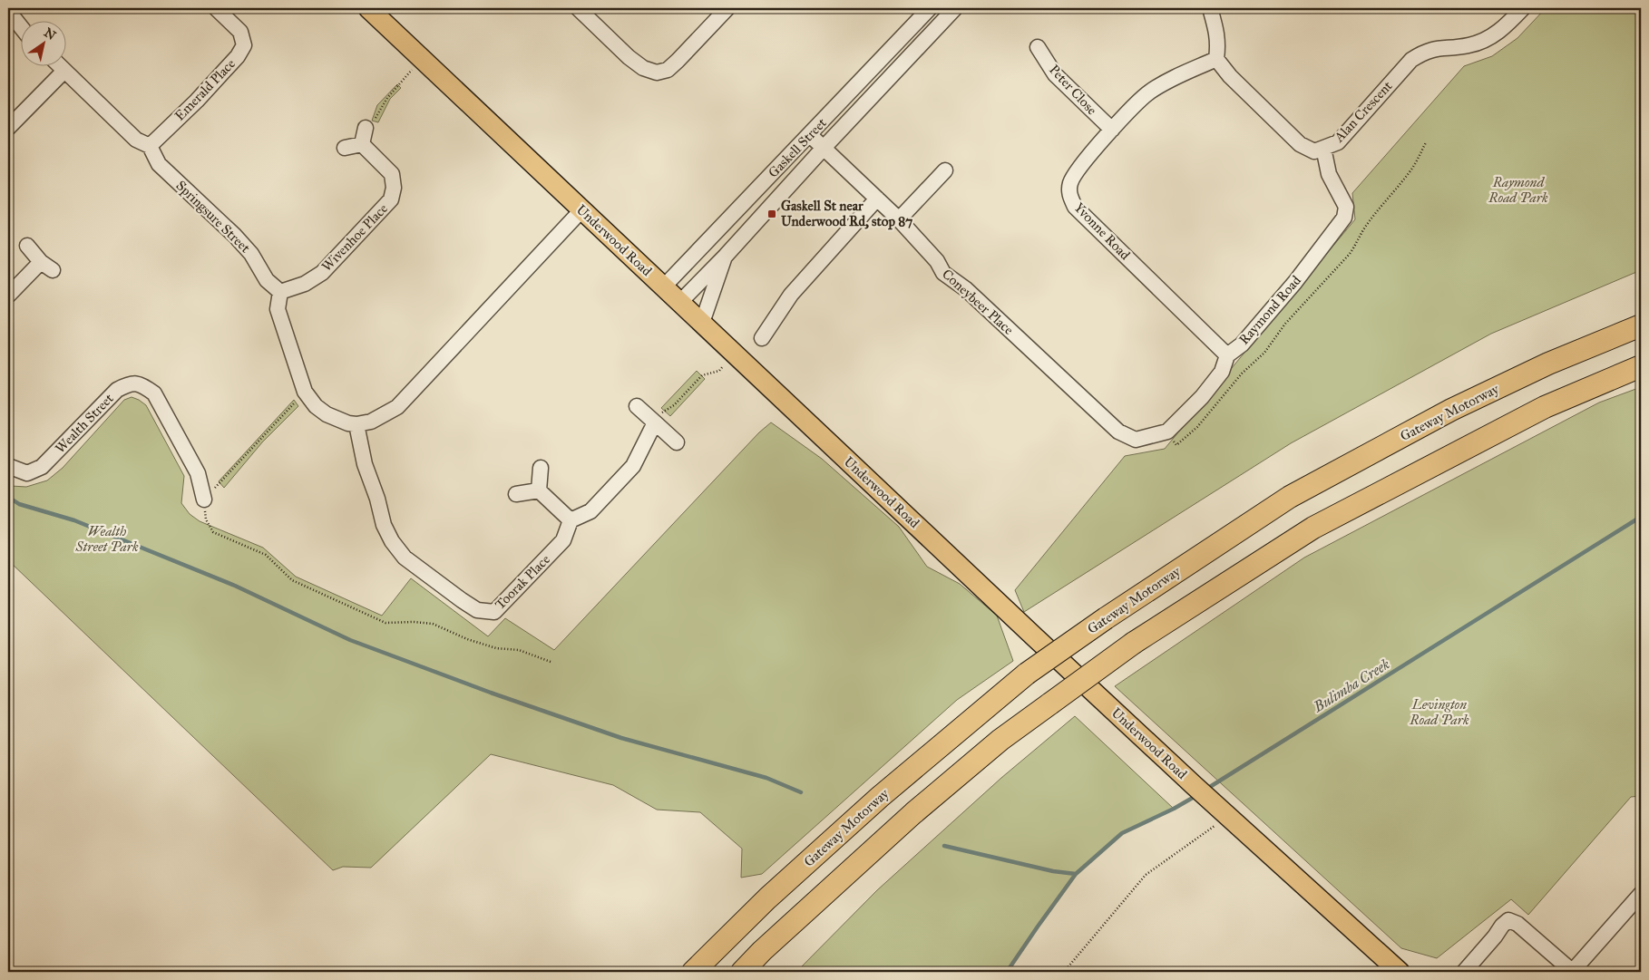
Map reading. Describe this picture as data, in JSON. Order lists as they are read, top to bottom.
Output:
{
  "streets": {
    "highway": ["Gateway Motorway"],
    "main road": ["Underwood Road"],
    "street": [
      "Emerald Place",
      "Peter Close",
      "Alan Crescent",
      "Gaskell Street",
      "Springsure Street",
      "Yvonne Road",
      "Wivenhoe Place",
      "Coneybeer Place",
      "Raymond Road",
      "Wealth Street",
      "Toorak Place"
    ]
  },
  "crossings": [
    ["Emerald Place", "Springsure Street"],
    ["Peter Close", "Yvonne Road"],
    ["Alan Crescent", "Yvonne Road"],
    ["Alan Crescent", "Raymond Road"],
    ["Gaskell Street", "Underwood Road"],
    ["Gaskell Street", "Coneybeer Place"],
    ["Springsure Street", "Wivenhoe Place"],
    ["Yvonne Road", "Raymond Road"],
    ["Coneybeer Place", "Raymond Road"]
  ],
  "water": ["Bulimba Creek"],
  "parks": ["Raymond Road Park", "Wealth Street Park", "Levington Road Park"],
  "places": {
    "transit": ["Gaskell St near Underwood Rd, stop 87"]
  },
  "north": "top right"
}
